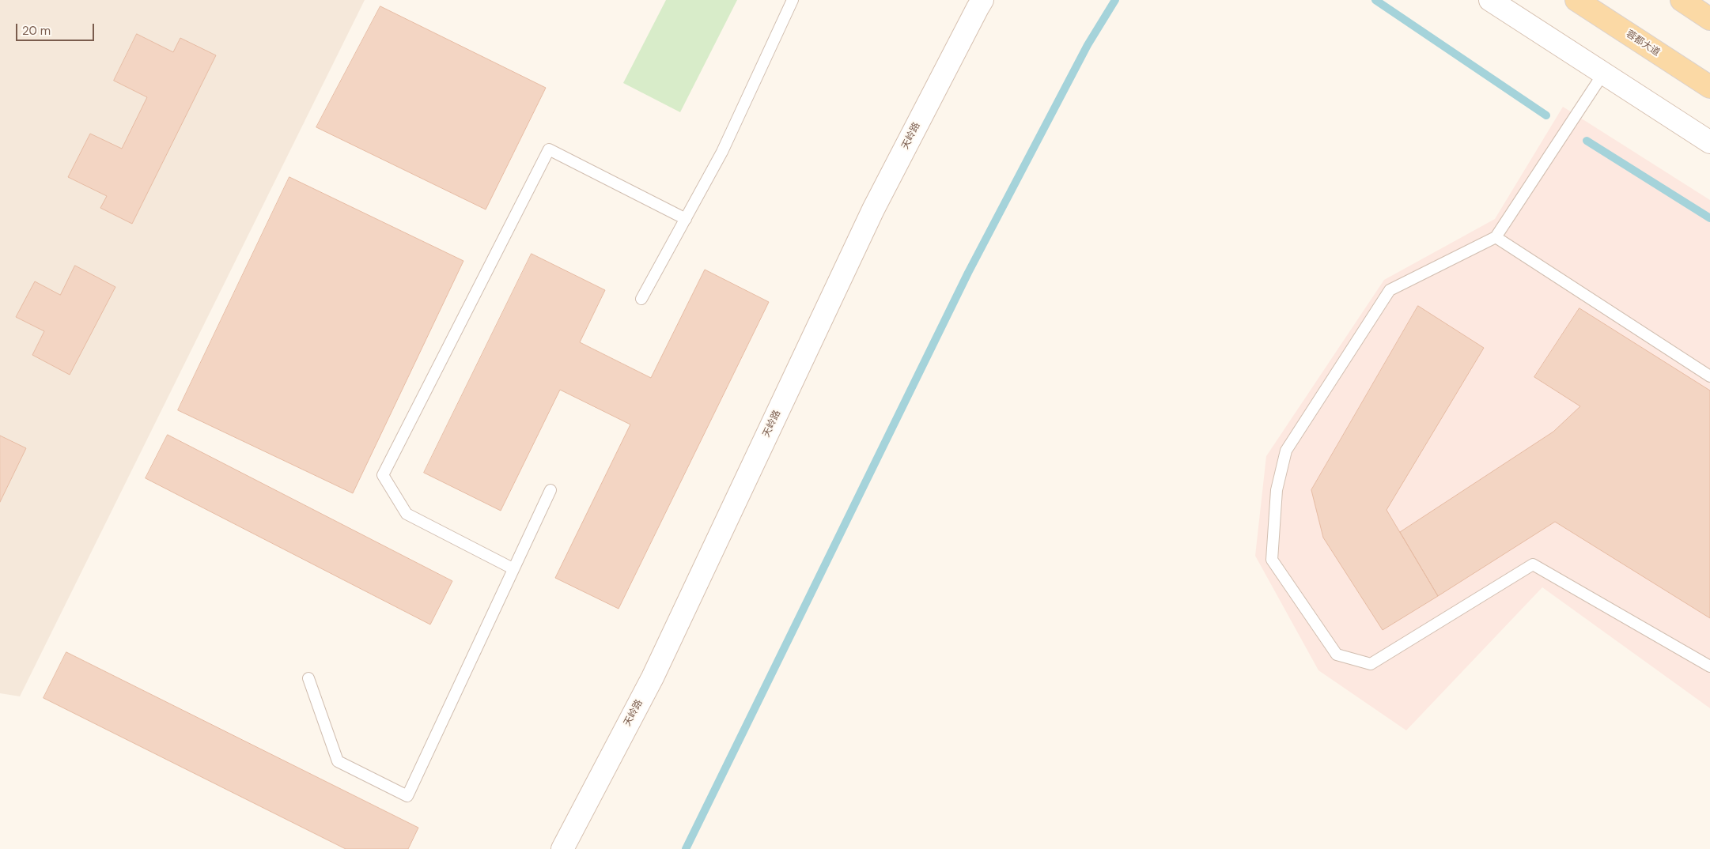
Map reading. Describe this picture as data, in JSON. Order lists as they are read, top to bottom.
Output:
{
  "streets": {
    "main road": ["蓉都大道"],
    "street": ["天岭路"]
  },
  "scale_bar": "20 m"
}
